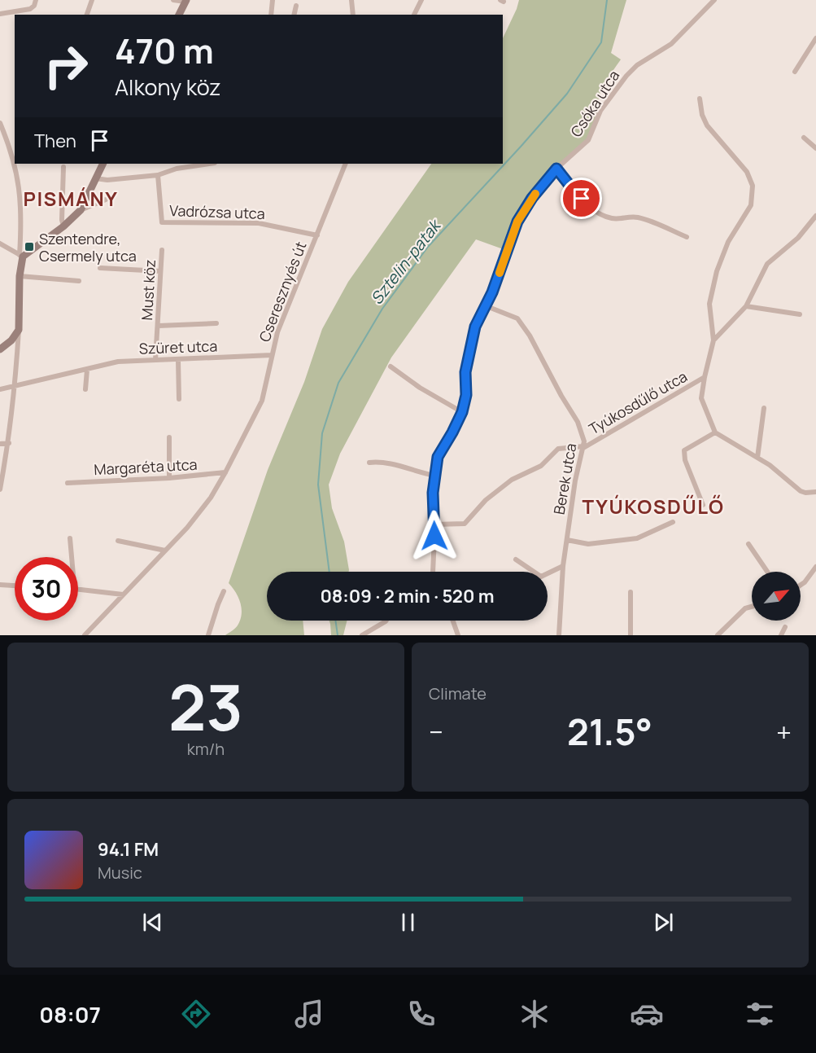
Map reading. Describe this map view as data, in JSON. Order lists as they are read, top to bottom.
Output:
{
  "streets": {
    "street": [
      "Csóka utca",
      "Vadrózsa utca",
      "Must köz",
      "Cseresznyés út",
      "Szüret utca",
      "Tyúkosdűlő utca",
      "Margaréta utca",
      "Berek utca"
    ]
  },
  "crossings": [
    ["Csóka utca", "Tyúkosdűlő utca"],
    ["Csóka utca", "Berek utca"],
    ["Vadrózsa utca", "Cseresznyés út"],
    ["Must köz", "Szüret utca"],
    ["Cseresznyés út", "Szüret utca"],
    ["Cseresznyés út", "Margaréta utca"],
    ["Tyúkosdűlő utca", "Berek utca"]
  ],
  "districts": ["PISMÁNY", "TYÚKOSDŰLŐ"],
  "water": ["Sztelin-patak"],
  "places": {
    "transit": ["Szentendre, Csermely utca"]
  },
  "north": "top right",
  "page": {
    "turn": ["470 m", "Alkony köz"],
    "then": "Then",
    "limit": "30",
    "trip": "08:09 · 2 min · 520 m",
    "tile": [
      ["23", "km/h"],
      "Climate"
    ],
    "heat": ["−", "21.5°", "+"],
    "song": ["94.1 FM", "Music"],
    "tabs": "08:07"
  }
}
